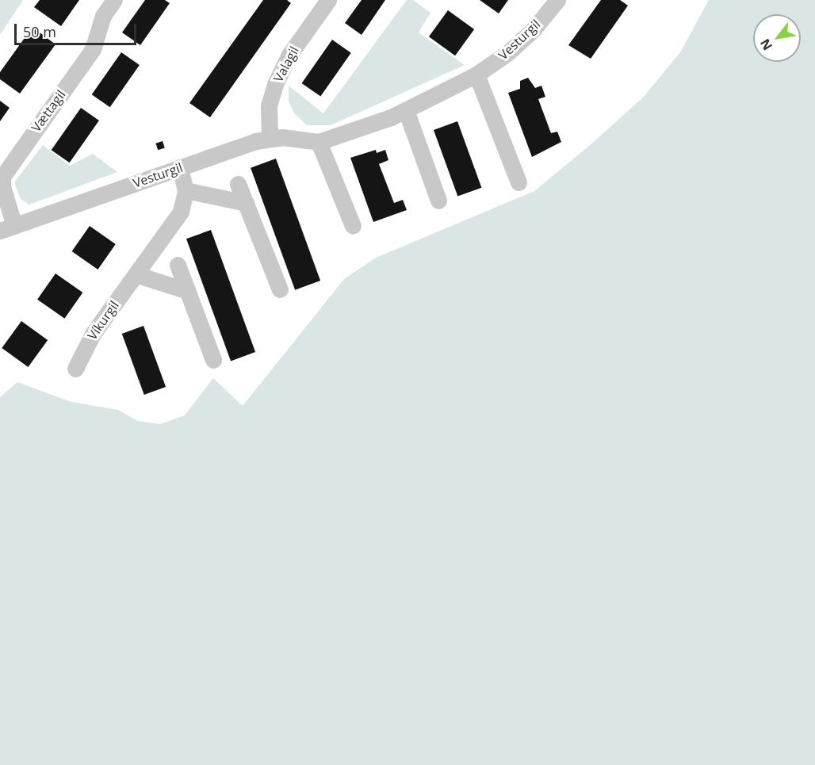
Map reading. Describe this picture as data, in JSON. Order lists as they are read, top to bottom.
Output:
{
  "streets": {
    "street": [
      "Vesturgil",
      "Valagil",
      "Vættagil",
      "Víkurgil"
    ]
  },
  "crossings": [
    ["Vesturgil", "Valagil"],
    ["Vesturgil", "Vættagil"],
    ["Vesturgil", "Víkurgil"]
  ],
  "scale_bar": "50 m",
  "north": "bottom left"
}
